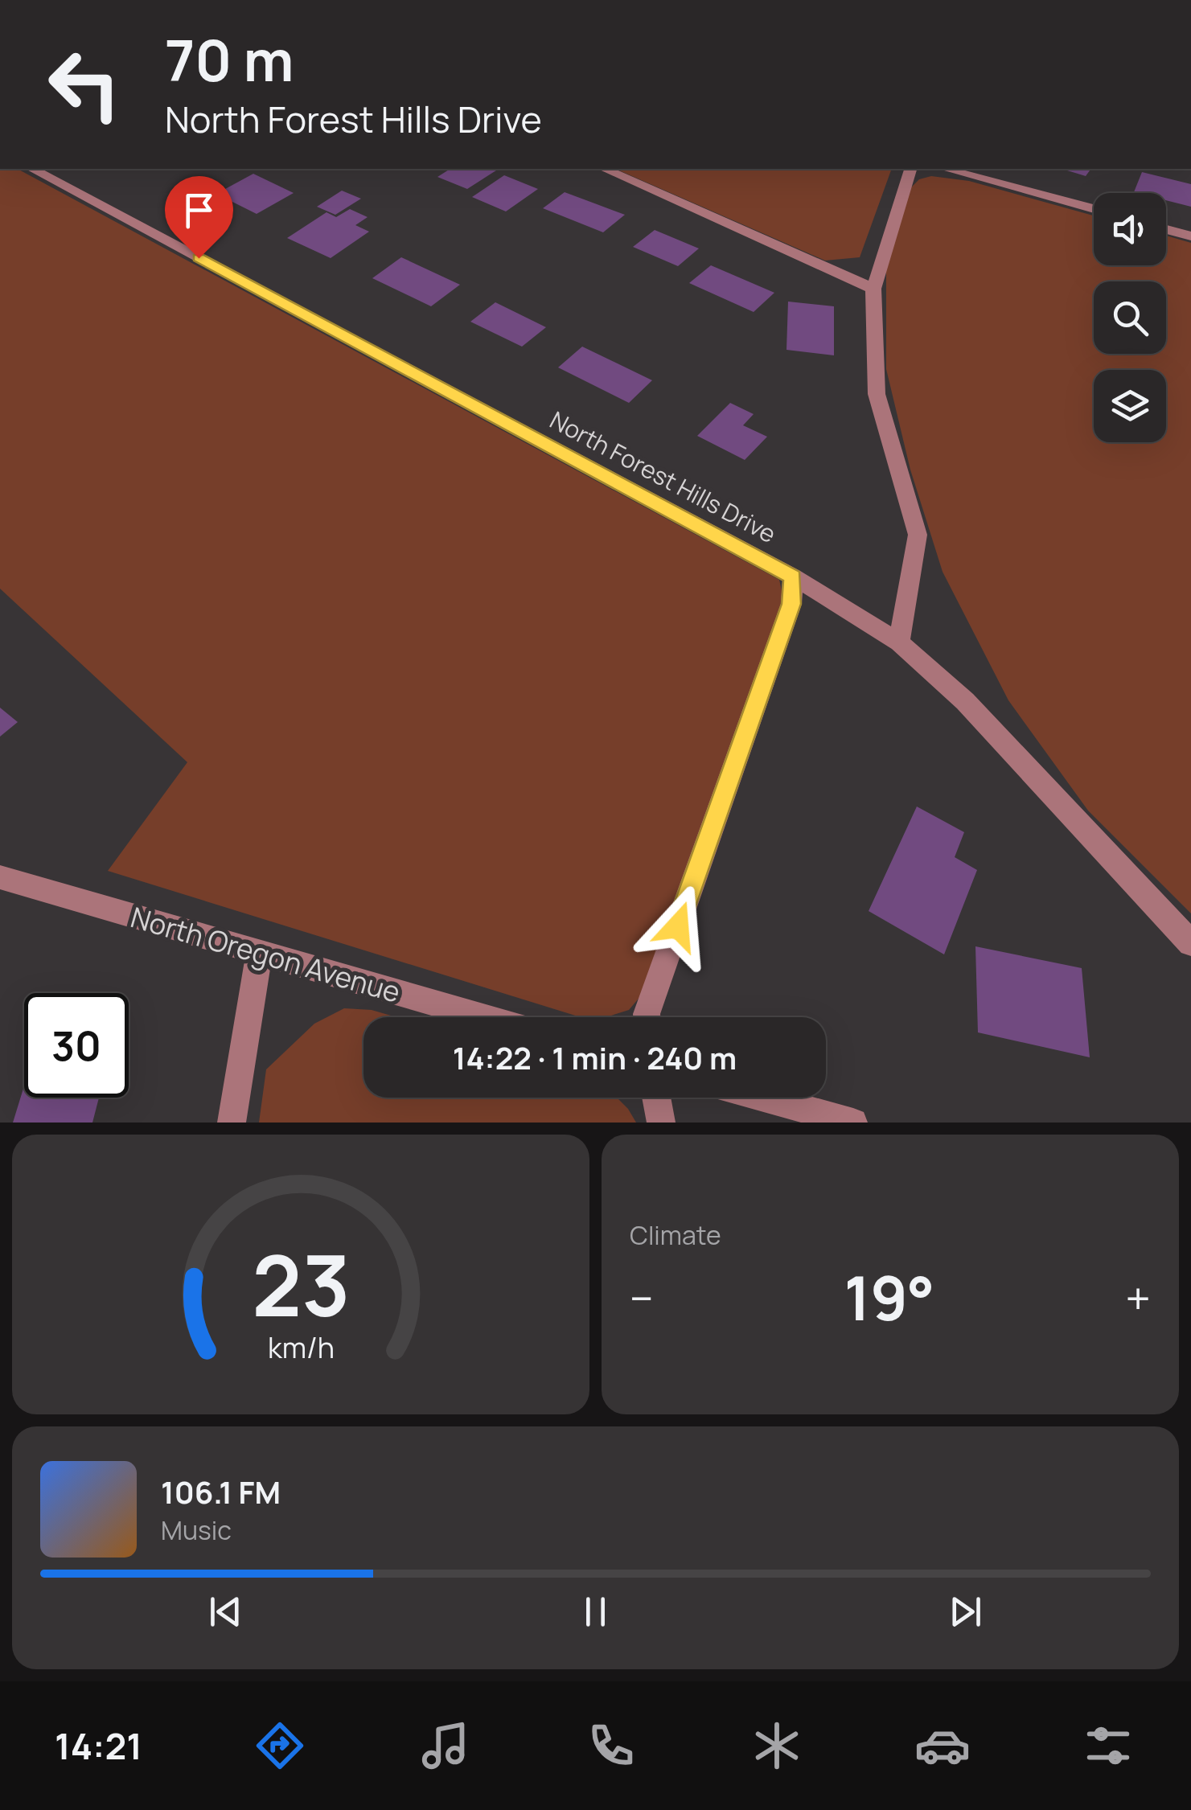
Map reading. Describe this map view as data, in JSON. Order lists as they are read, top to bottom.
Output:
{
  "streets": {
    "street": ["North Forest Hills Drive", "North Oregon Avenue"]
  },
  "page": {
    "turn": ["70 m", "North Forest Hills Drive"],
    "limit": "30",
    "trip": "14:22 · 1 min · 240 m",
    "tile": "Climate",
    "heat": ["−", "19°", "+"],
    "song": ["106.1 FM", "Music"],
    "tabs": "14:21",
    "gauge": ["23", "km/h"]
  }
}
